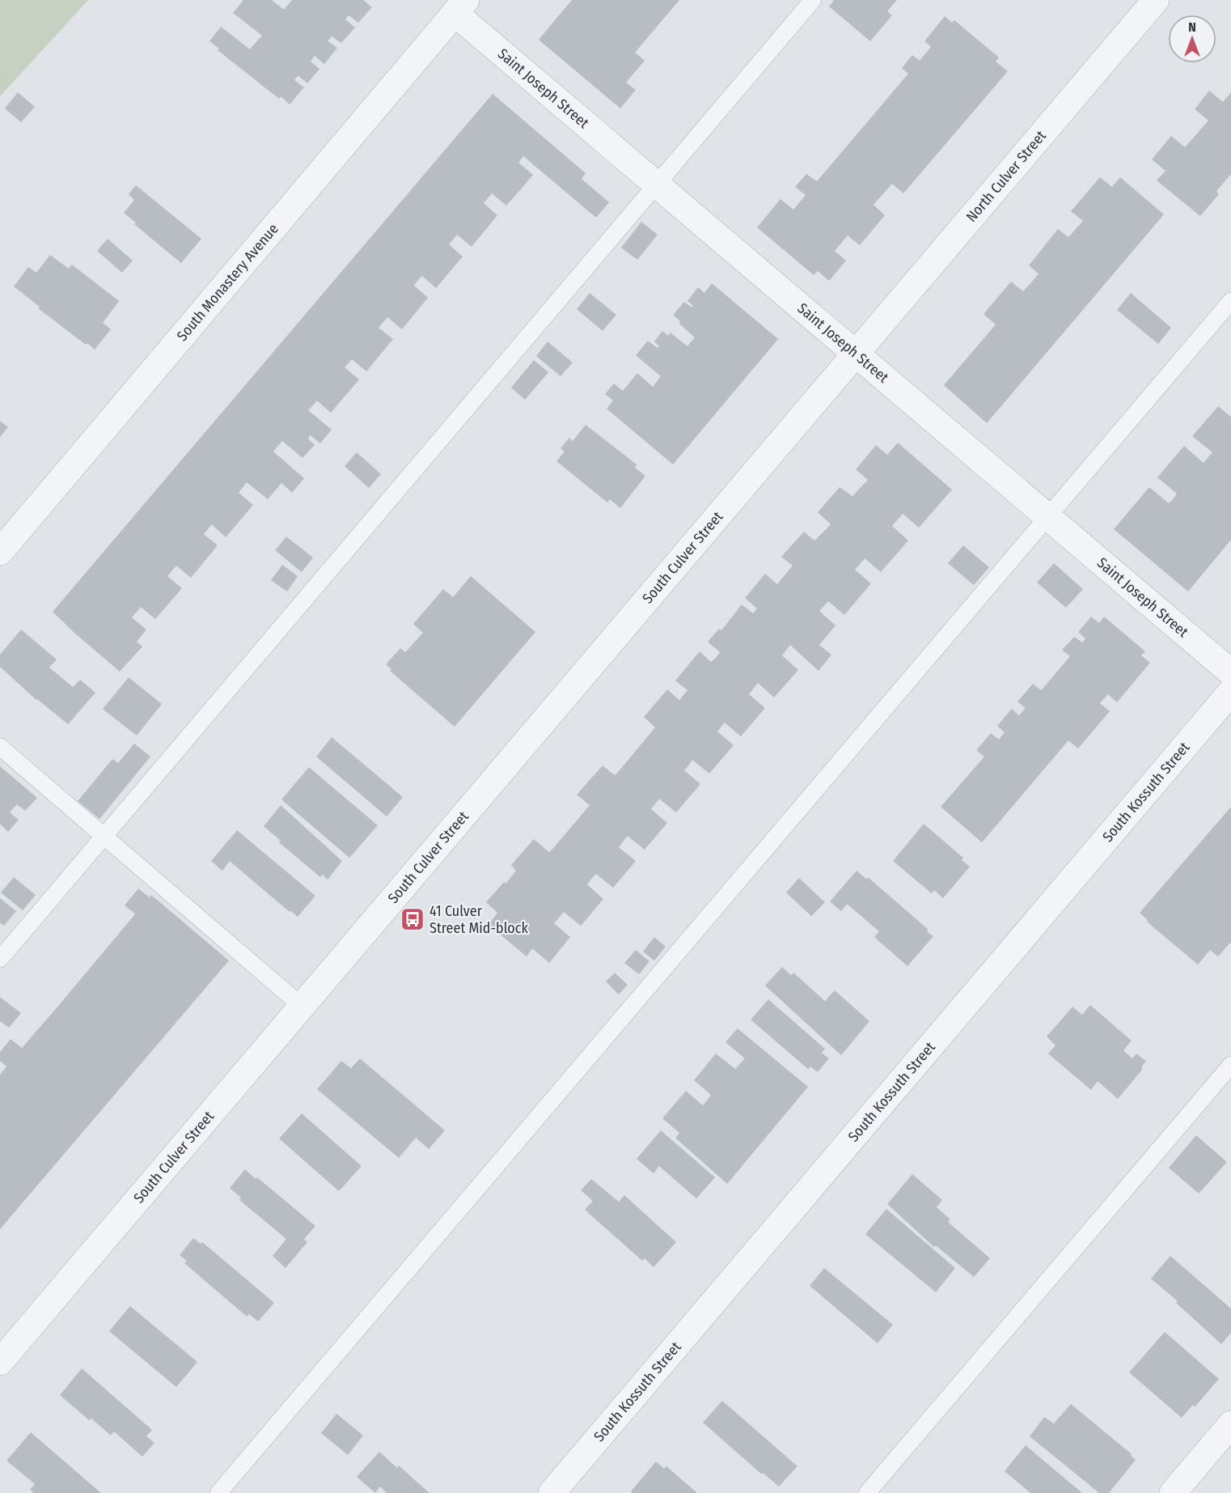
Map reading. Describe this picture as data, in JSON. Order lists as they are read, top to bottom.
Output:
{
  "streets": {
    "street": [
      "Saint Joseph Street",
      "North Culver Street",
      "South Monastery Avenue",
      "South Culver Street",
      "South Kossuth Street"
    ]
  },
  "crossings": [
    ["Saint Joseph Street", "North Culver Street"],
    ["Saint Joseph Street", "South Monastery Avenue"],
    ["Saint Joseph Street", "South Culver Street"],
    ["North Culver Street", "South Culver Street"]
  ],
  "places": {
    "bus stop": ["41 Culver Street Mid-block"]
  },
  "north": "top"
}
